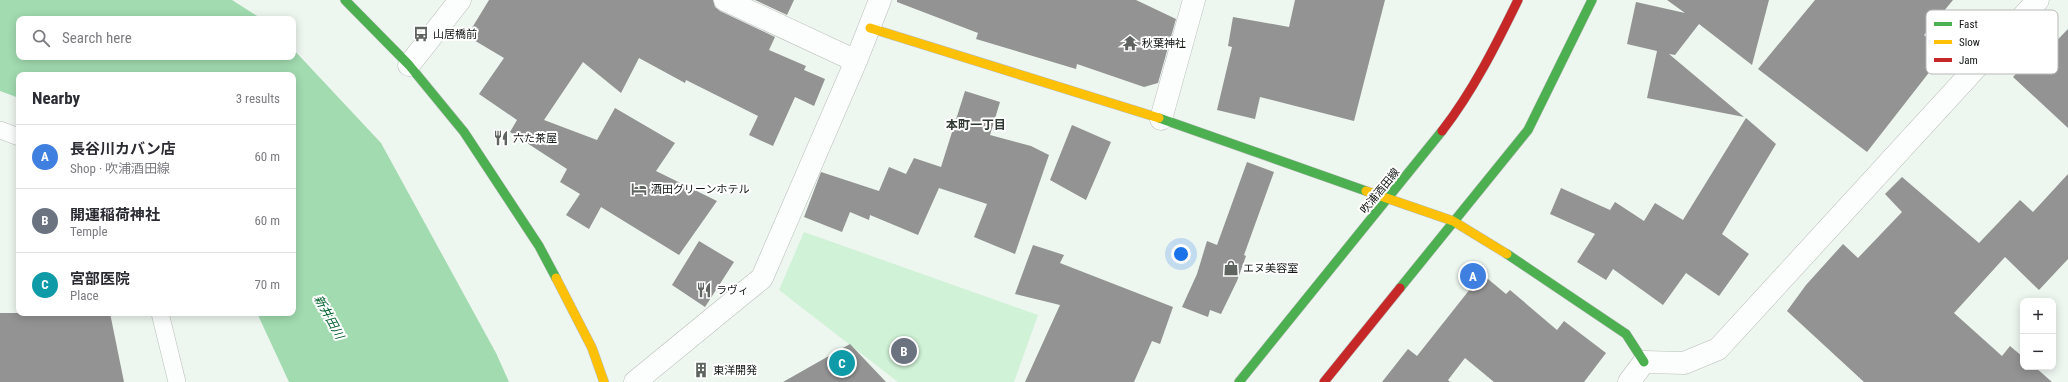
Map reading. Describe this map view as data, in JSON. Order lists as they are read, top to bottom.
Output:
{
  "streets": {
    "street": ["吹浦酒田線"]
  },
  "districts": ["本町一丁目"],
  "water": ["新井田川"],
  "places": {
    "bus stop": ["山居橋前"],
    "temple": ["秋葉神社"],
    "restaurant": ["六た茶屋", "ラヴィ"],
    "hotel": ["酒田グリーンホテル"],
    "shop": ["エヌ美容室"],
    "building": ["東洋開発"]
  },
  "legend": ["Fast", "Slow", "Jam"],
  "page": {
    "search": "Search here",
    "heading": ["Nearby", "3 results"],
    "list": [
      {
        "mark": "A",
        "name": "長谷川カバン店",
        "note": "Shop · 吹浦酒田線",
        "value": "60 m"
      },
      {
        "mark": "B",
        "name": "開運稲荷神社",
        "note": "Temple",
        "value": "60 m"
      },
      {
        "mark": "C",
        "name": "宮部医院",
        "note": "Place",
        "value": "70 m"
      }
    ],
    "pins": ["A", "B", "C"],
    "map_buttons": ["+", "−"]
  }
}
